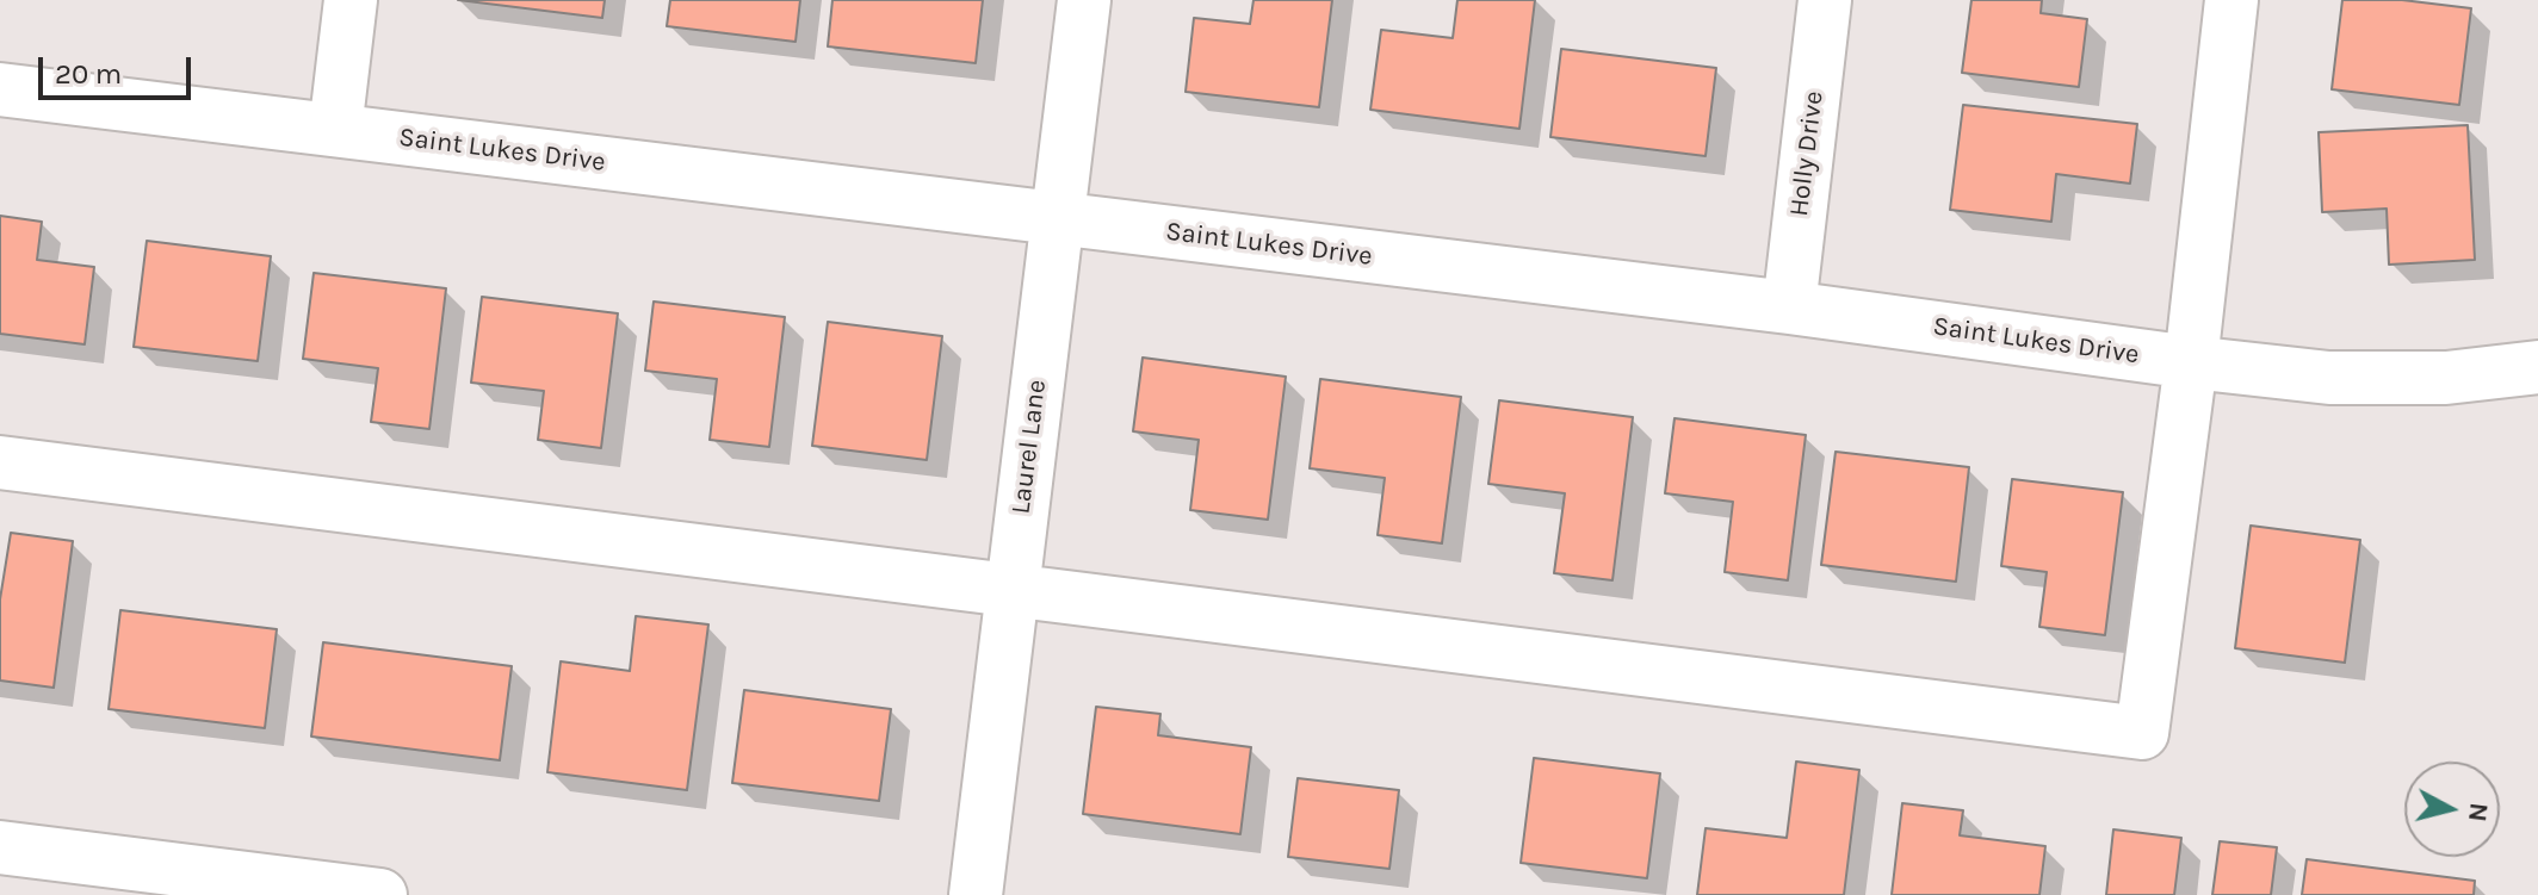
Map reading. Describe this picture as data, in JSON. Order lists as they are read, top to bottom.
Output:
{
  "streets": {
    "street": ["Saint Lukes Drive", "Holly Drive", "Laurel Lane"]
  },
  "crossings": [
    ["Saint Lukes Drive", "Holly Drive"],
    ["Saint Lukes Drive", "Laurel Lane"]
  ],
  "scale_bar": "20 m",
  "north": "right"
}
